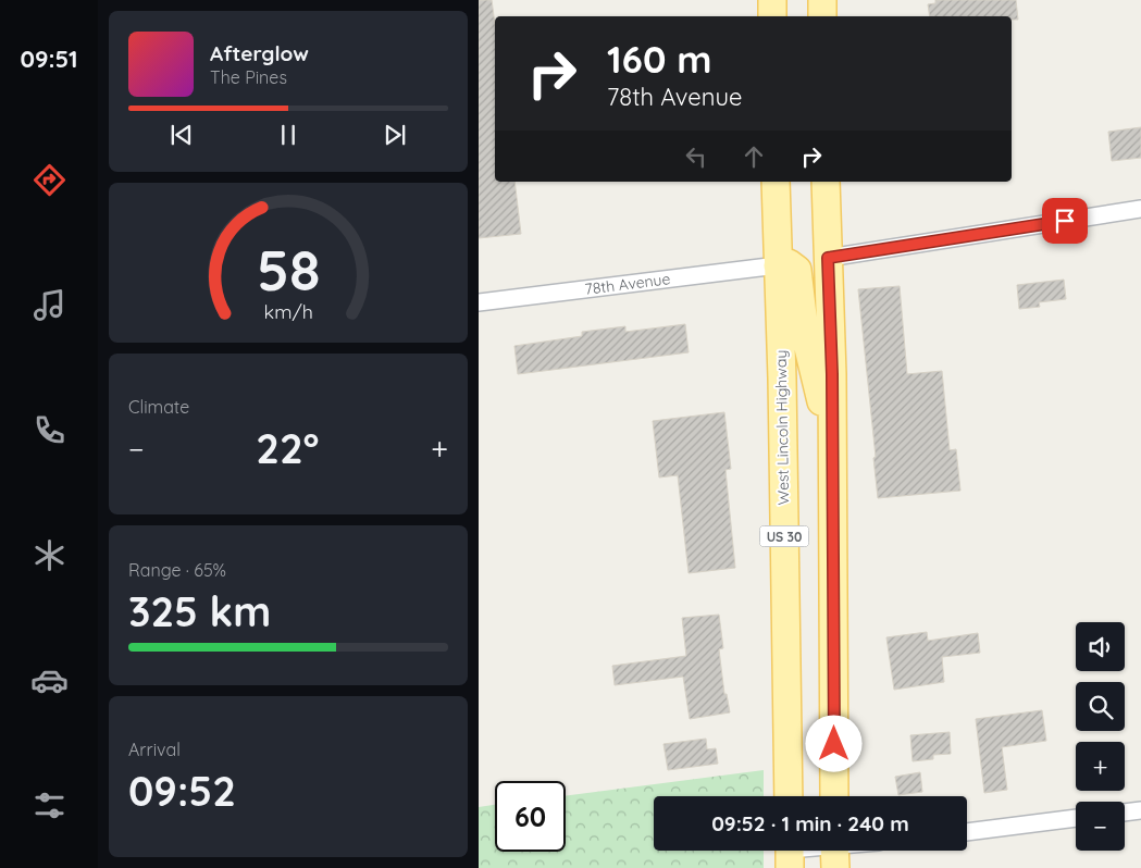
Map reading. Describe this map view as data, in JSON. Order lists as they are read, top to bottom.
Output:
{
  "streets": {
    "main road": ["West Lincoln Highway", "US 30"],
    "street": ["78th Avenue"]
  },
  "crossings": [
    ["78th Avenue", "West Lincoln Highway"]
  ],
  "page": {
    "tabs": "09:51",
    "turn": ["160 m", "78th Avenue"],
    "song": ["Afterglow", "The Pines"],
    "tile": [
      "Climate",
      ["Range · 65%", "325 km"],
      ["Arrival", "09:52"]
    ],
    "heat": ["−", "22°", "+"],
    "map_buttons": ["+", "−"],
    "limit": "60",
    "trip": "09:52 · 1 min · 240 m",
    "gauge": ["58", "km/h"]
  }
}
